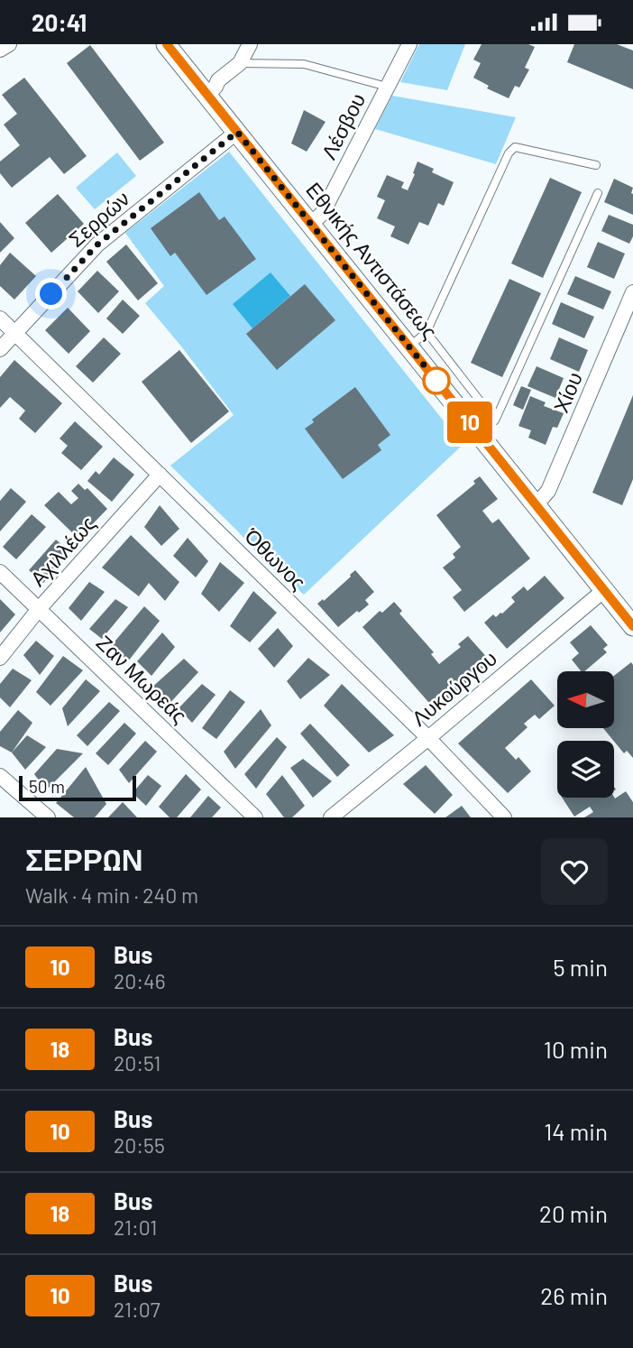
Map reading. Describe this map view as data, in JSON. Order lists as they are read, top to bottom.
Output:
{
  "streets": {
    "main road": ["Εθνικής Αντιστάσεως"],
    "street": [
      "Λέσβου",
      "Σερρών",
      "Χίου",
      "Αχιλλέως",
      "Όθωνος",
      "Ζαν Μωρεάς",
      "Λυκούργου"
    ]
  },
  "crossings": [
    ["Λέσβου", "Εθνικής Αντιστάσεως"],
    ["Σερρών", "Εθνικής Αντιστάσεως"],
    ["Σερρών", "Όθωνος"],
    ["Εθνικής Αντιστάσεως", "Χίου"],
    ["Εθνικής Αντιστάσεως", "Λυκούργου"],
    ["Αχιλλέως", "Όθωνος"],
    ["Αχιλλέως", "Ζαν Μωρεάς"],
    ["Όθωνος", "Λυκούργου"]
  ],
  "lines": ["bus line 10"],
  "scale_bar": "50 m",
  "north": "left",
  "page": {
    "status": "20:41",
    "on_map": "10",
    "scale": "50 m",
    "heading": ["ΣΕΡΡΩΝ", "Walk · 4 min · 240 m"],
    "list": [
      {
        "mark": "10",
        "name": "Bus",
        "note": "20:46",
        "value": "5 min"
      },
      {
        "mark": "18",
        "name": "Bus",
        "note": "20:51",
        "value": "10 min"
      },
      {
        "mark": "10",
        "name": "Bus",
        "note": "20:55",
        "value": "14 min"
      },
      {
        "mark": "18",
        "name": "Bus",
        "note": "21:01",
        "value": "20 min"
      },
      {
        "mark": "10",
        "name": "Bus",
        "note": "21:07",
        "value": "26 min"
      }
    ]
  }
}
